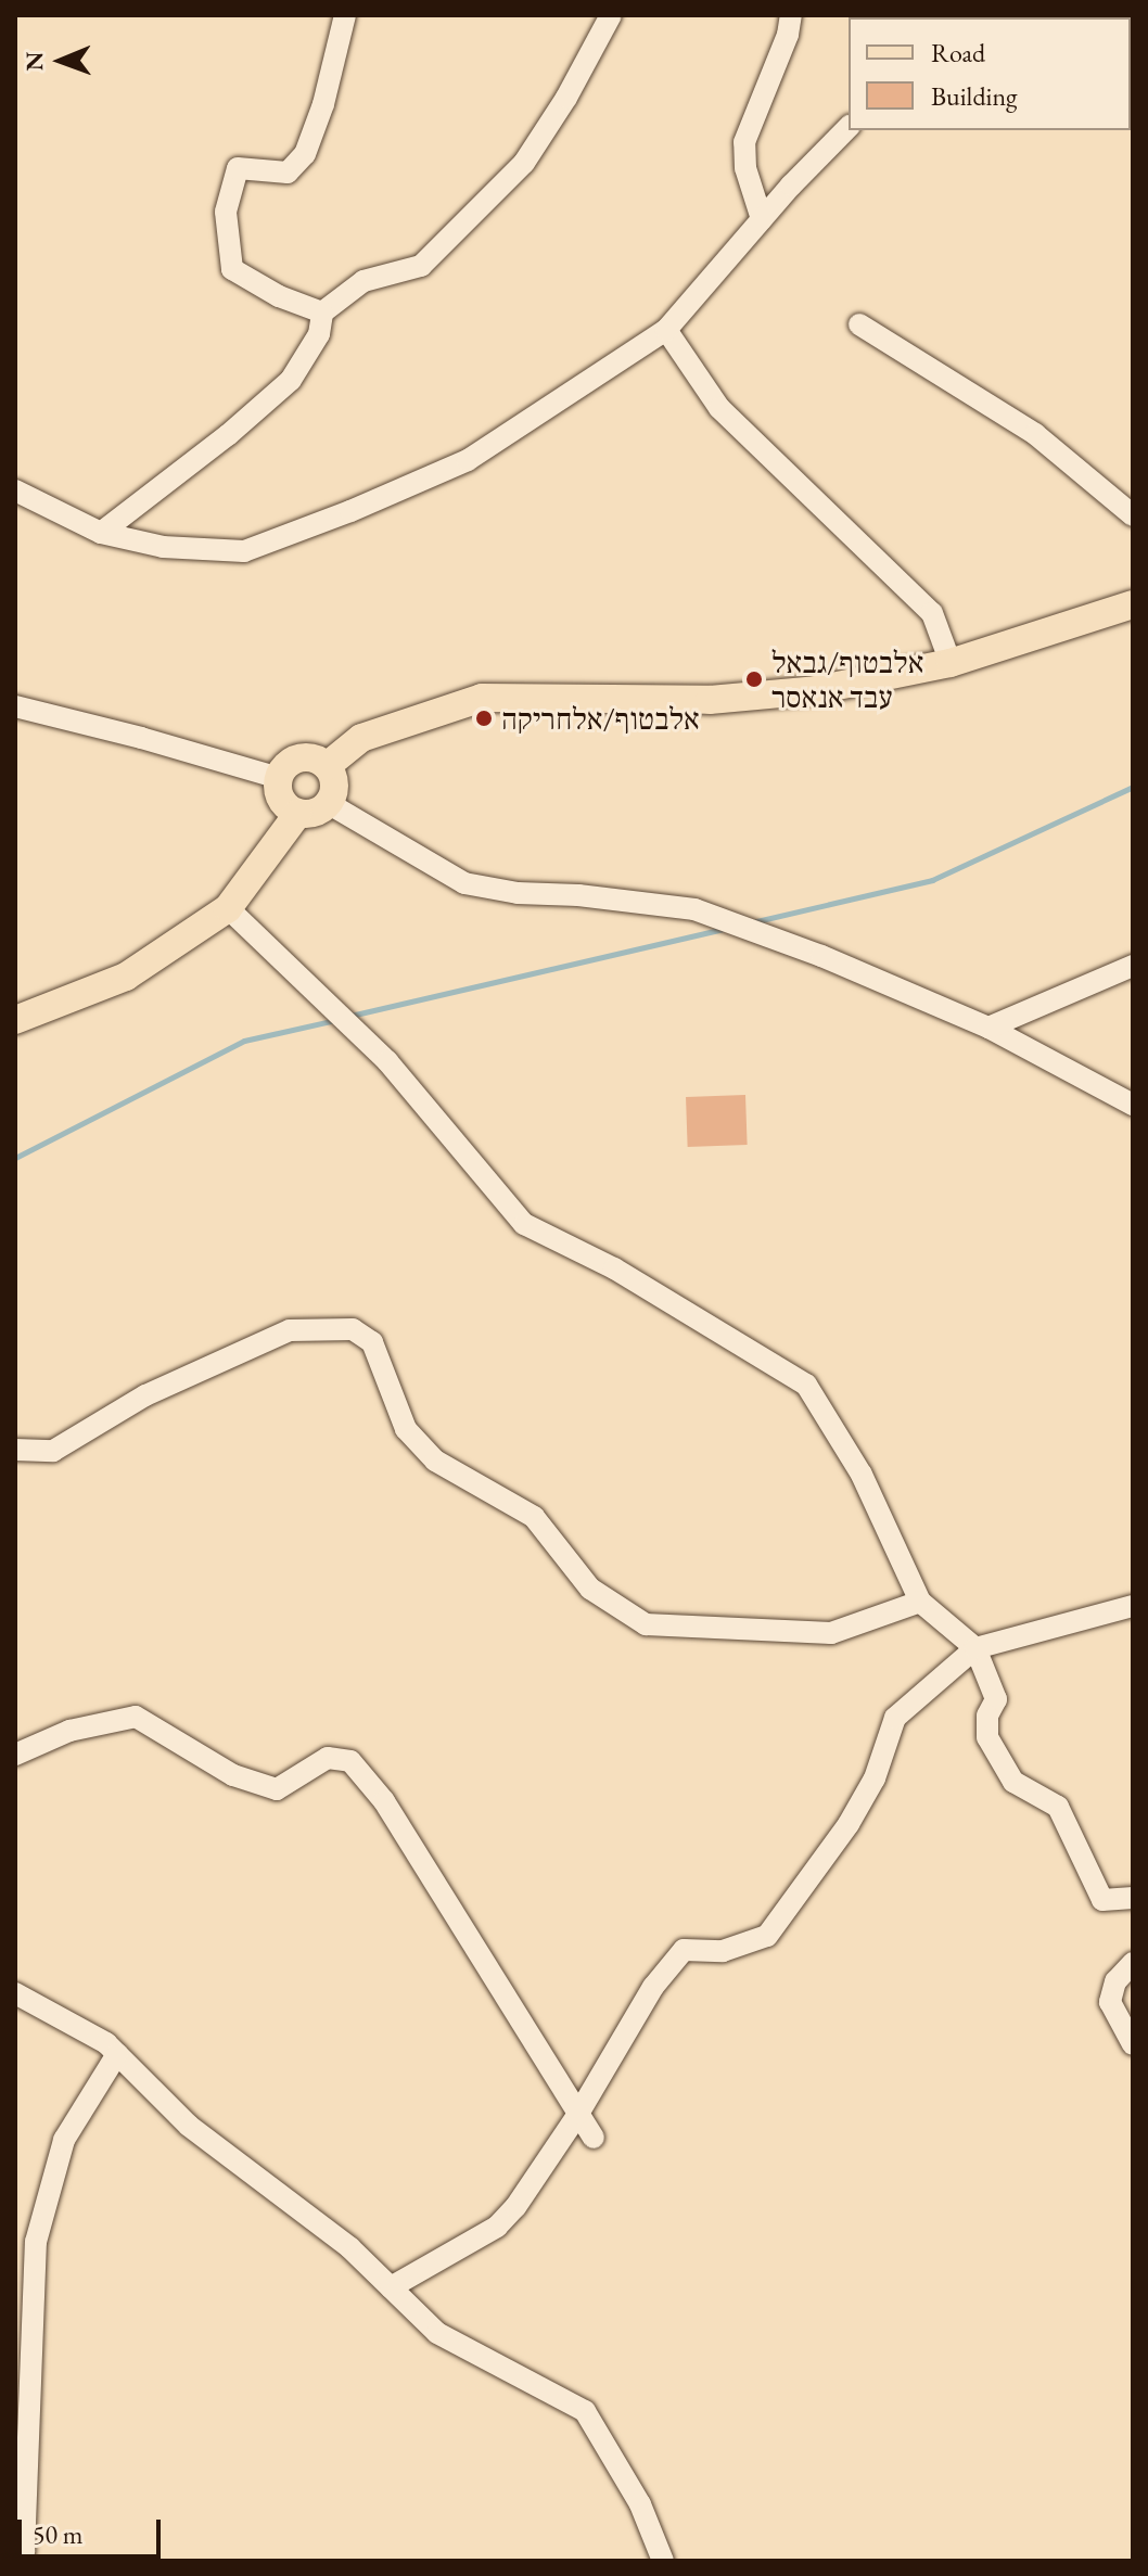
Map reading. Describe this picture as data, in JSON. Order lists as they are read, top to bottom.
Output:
{
  "places": ["אלבטוף/גבאל עבד אנאסר", "אלבטוף/אלחריקה"],
  "legend": ["Road", "Building"],
  "scale_bar": "50 m",
  "north": "left"
}
